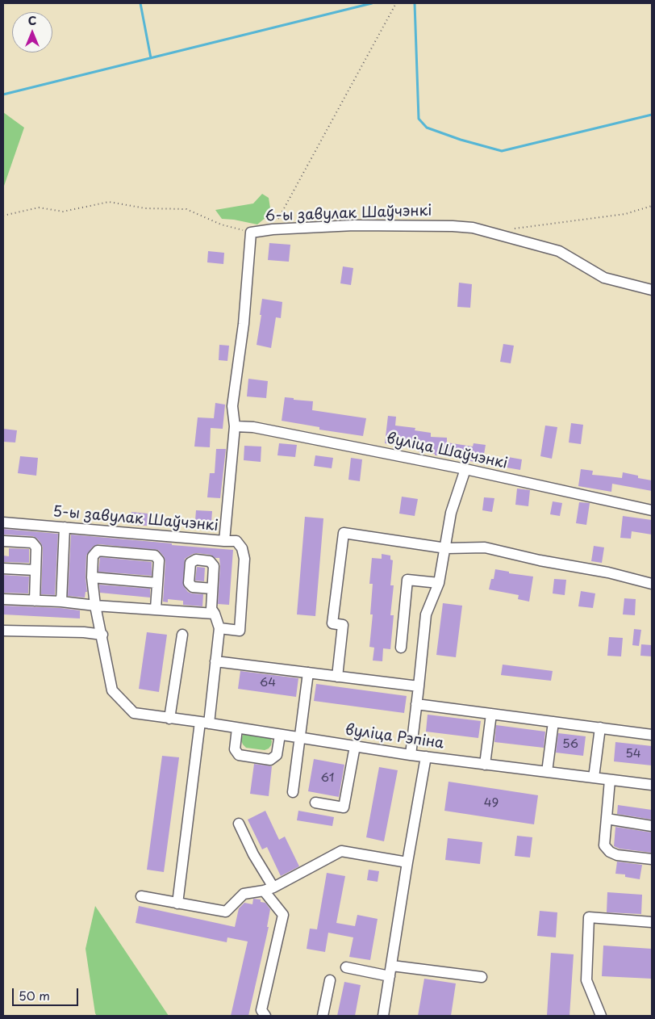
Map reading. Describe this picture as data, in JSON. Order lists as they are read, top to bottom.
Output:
{
  "streets": {
    "street": [
      "6-ы завулак Шаўчэнкі",
      "вуліца Шаўчэнкі",
      "5-ы завулак Шаўчэнкі",
      "вуліца Рэпіна"
    ]
  },
  "crossings": [
    ["6-ы завулак Шаўчэнкі", "вуліца Шаўчэнкі"],
    ["6-ы завулак Шаўчэнкі", "5-ы завулак Шаўчэнкі"],
    ["вуліца Шаўчэнкі", "5-ы завулак Шаўчэнкі"]
  ],
  "house_numbers": [
    "64",
    "56",
    "54",
    "61",
    "49"
  ],
  "scale_bar": "50 m",
  "north": "top"
}
